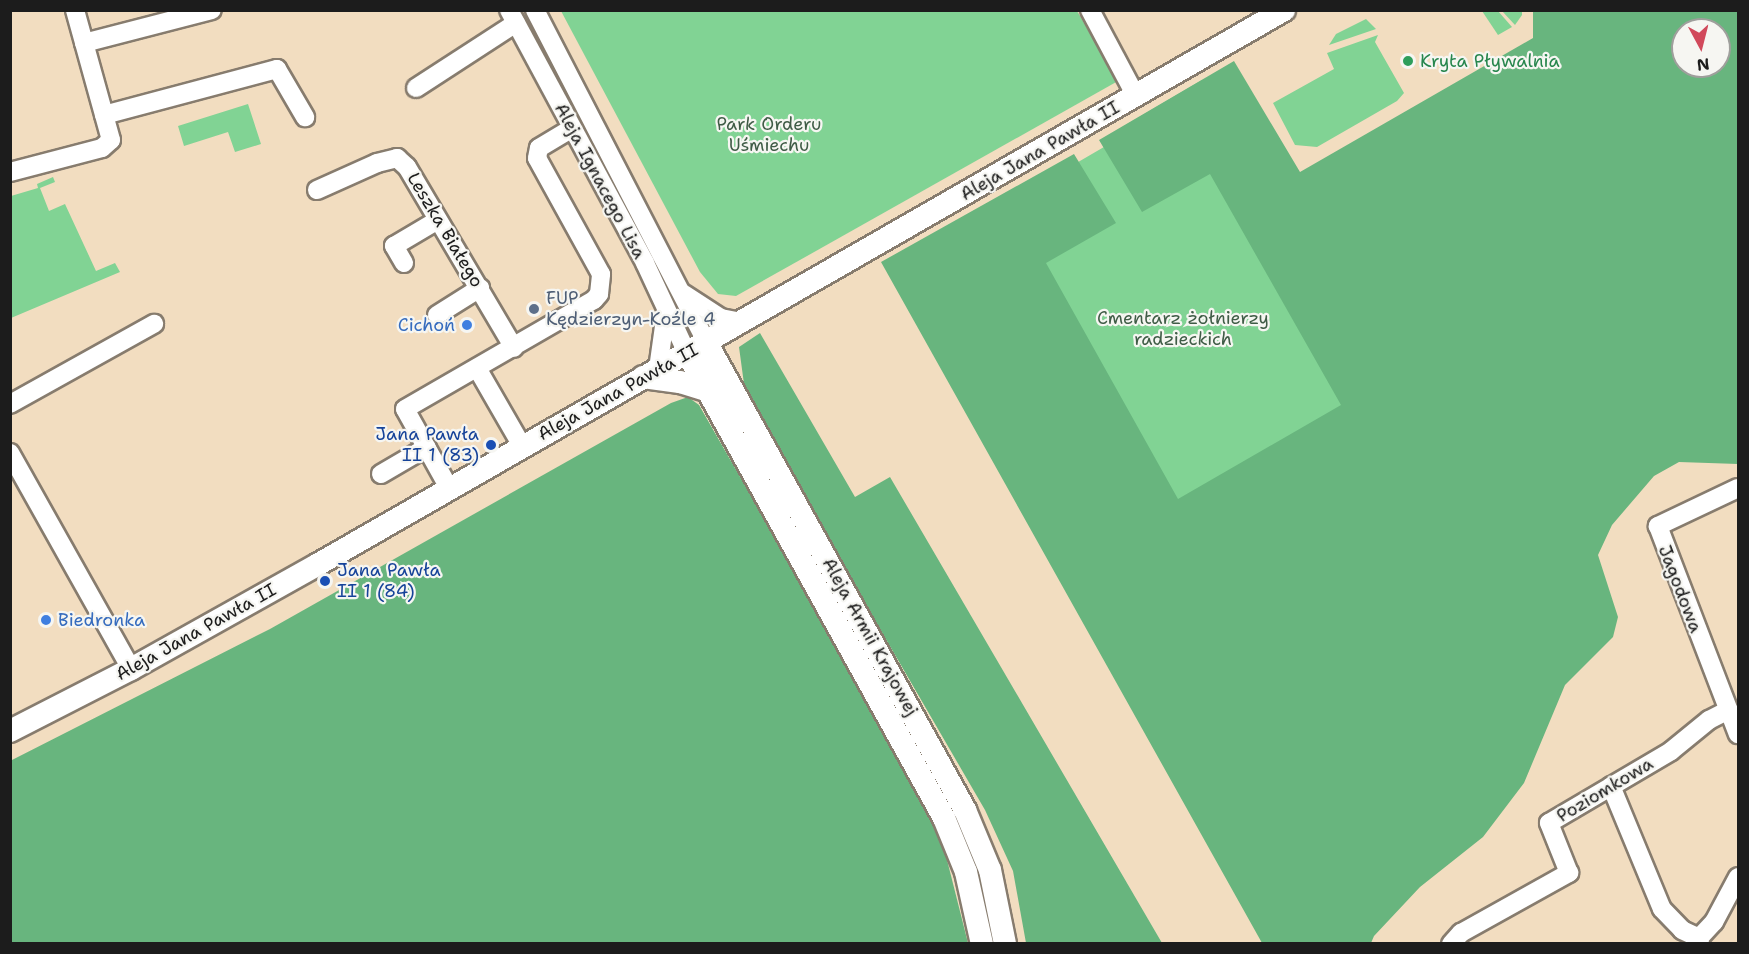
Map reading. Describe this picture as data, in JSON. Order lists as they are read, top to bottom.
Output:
{
  "streets": {
    "main road": ["Aleja Jana Pawła II", "Aleja Armii Krajowej"],
    "street": [
      "Aleja Ignacego Lisa",
      "Leszka Białego",
      "Jagodowa",
      "Poziomkowa"
    ]
  },
  "crossings": [
    ["Aleja Jana Pawła II", "Aleja Ignacego Lisa"],
    ["Aleja Jana Pawła II", "Aleja Armii Krajowej"],
    ["Aleja Ignacego Lisa", "Aleja Armii Krajowej"],
    ["Jagodowa", "Poziomkowa"]
  ],
  "parks": ["Park Orderu Uśmiechu", "Cmentarz żołnierzy radzieckich"],
  "places": [
    "Kryta Pływalnia",
    "FUP Kędzierzyn-Koźle 4",
    "Cichoń",
    "Jana Pawła II 1 (83)",
    "Jana Pawła II 1 (84)",
    "Biedronka"
  ],
  "north": "bottom"
}
